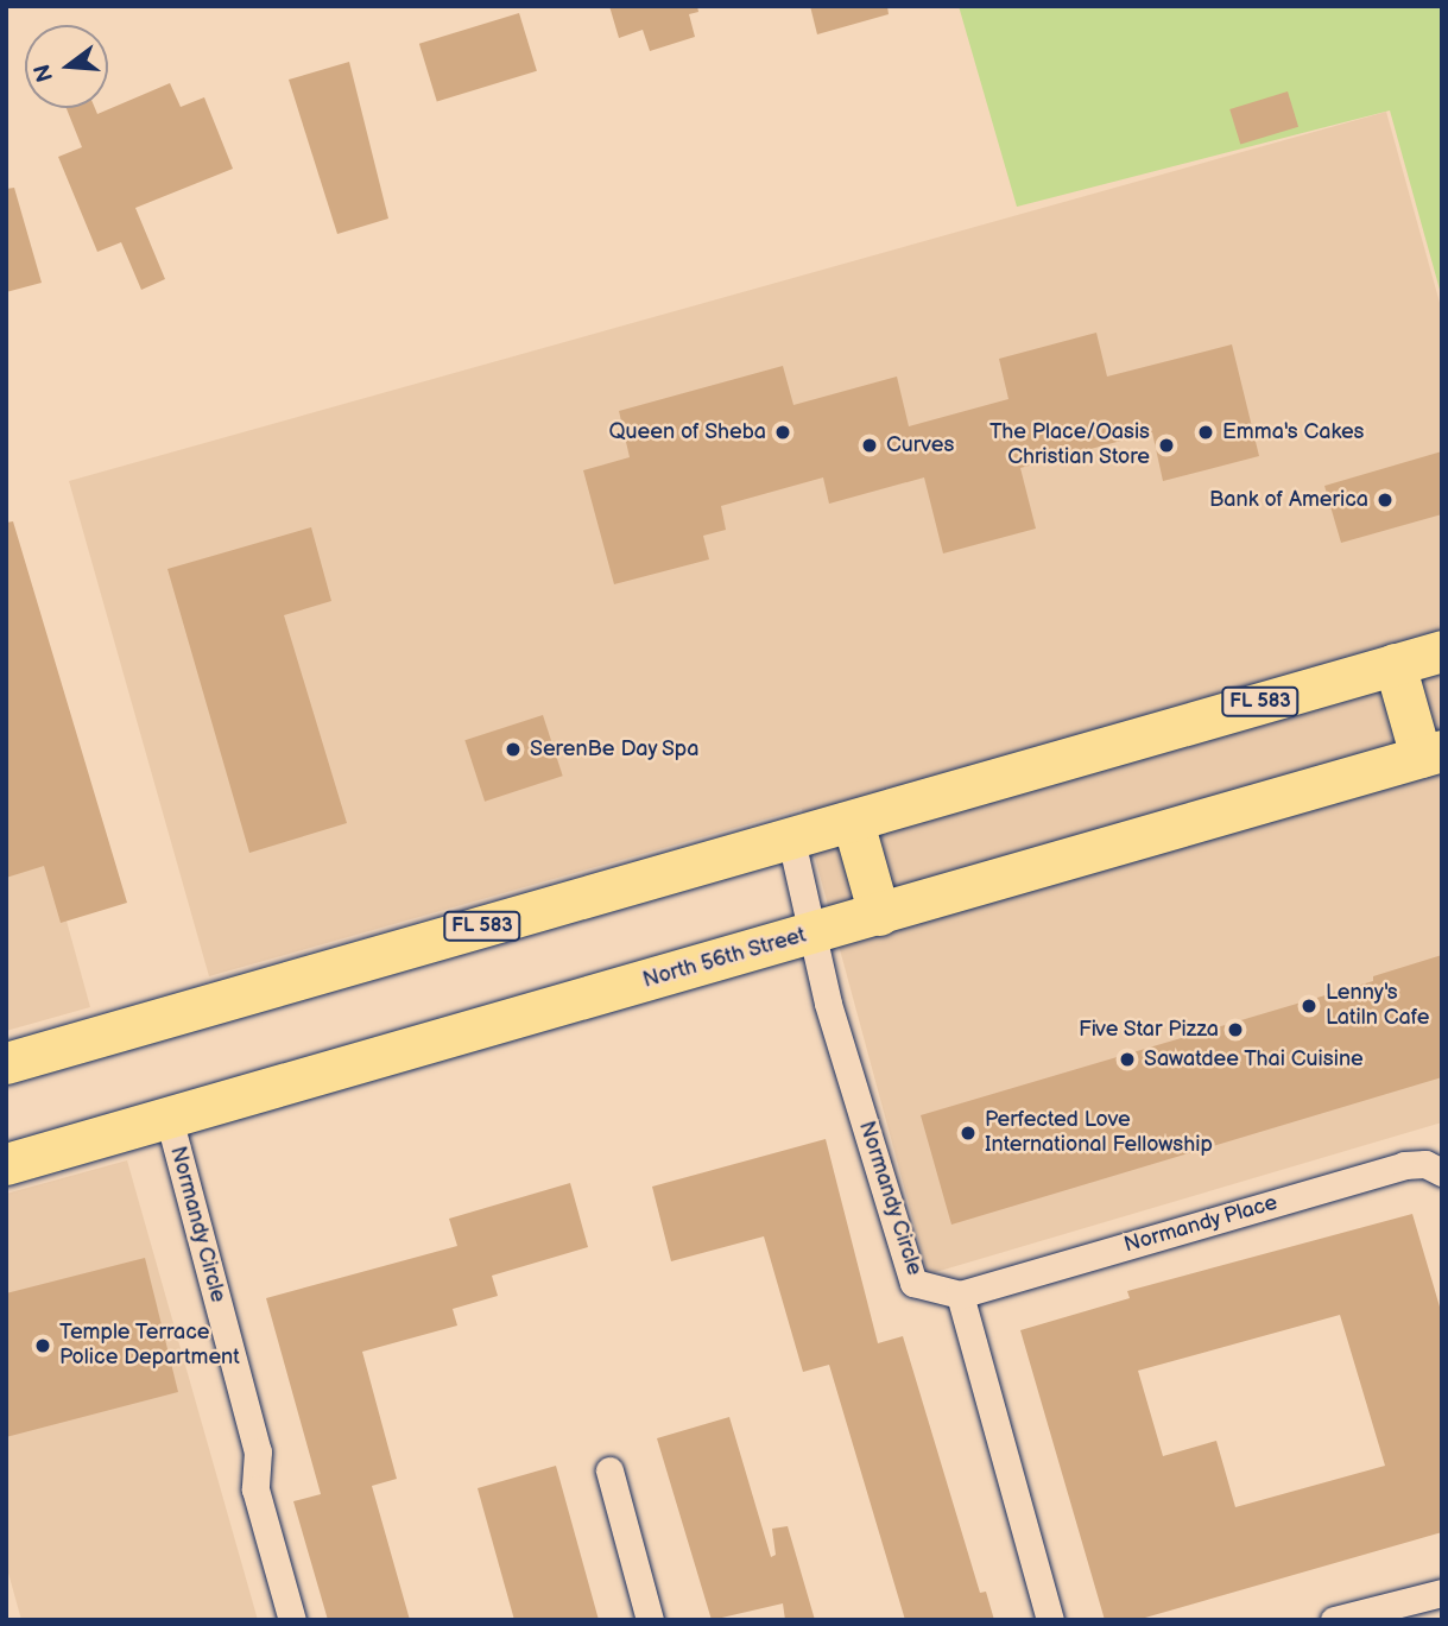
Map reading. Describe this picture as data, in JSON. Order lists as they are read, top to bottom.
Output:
{
  "streets": {
    "main road": ["FL 583", "North 56th Street"],
    "street": ["Normandy Circle", "Normandy Place"]
  },
  "crossings": [
    ["FL 583", "Normandy Circle"],
    ["North 56th Street", "Normandy Circle"],
    ["Normandy Circle", "Normandy Place"]
  ],
  "places": [
    "Queen of Sheba",
    "Emma's Cakes",
    "Curves",
    "The Place/Oasis Christian Store",
    "Bank of America",
    "SerenBe Day Spa",
    "Lenny's Latiln Cafe",
    "Five Star Pizza",
    "Sawatdee Thai Cuisine",
    "Perfected Love International Fellowship",
    "Temple Terrace Police Department"
  ],
  "north": "left"
}
